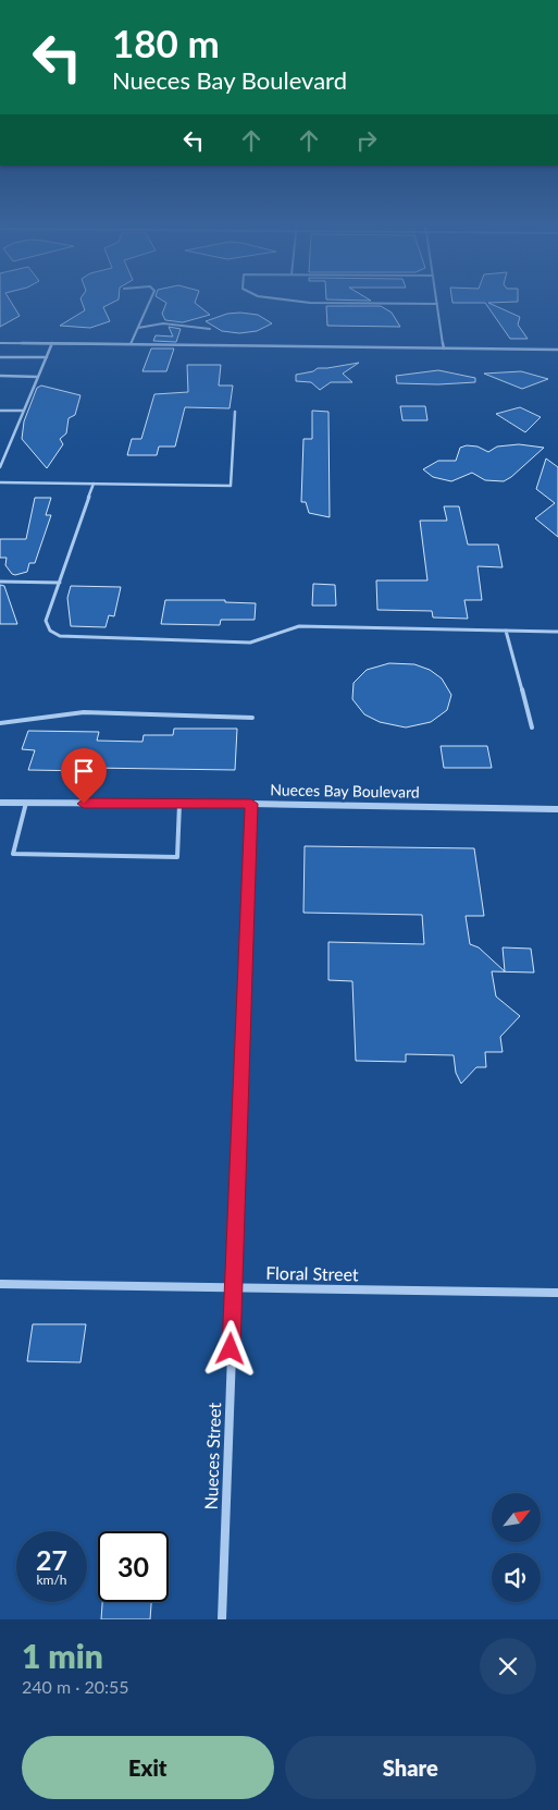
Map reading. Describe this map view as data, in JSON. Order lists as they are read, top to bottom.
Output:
{
  "streets": {
    "street": ["Nueces Bay Boulevard", "Floral Street", "Nueces Street"]
  },
  "crossings": [
    ["Nueces Bay Boulevard", "Nueces Street"],
    ["Floral Street", "Nueces Street"]
  ],
  "north": "top right",
  "page": {
    "turn": ["180 m", "Nueces Bay Boulevard"],
    "speed": "27 km/h",
    "limit": "30",
    "heading": ["1 min", "240 m · 20:55"],
    "buttons": ["Exit", "Share"]
  }
}
